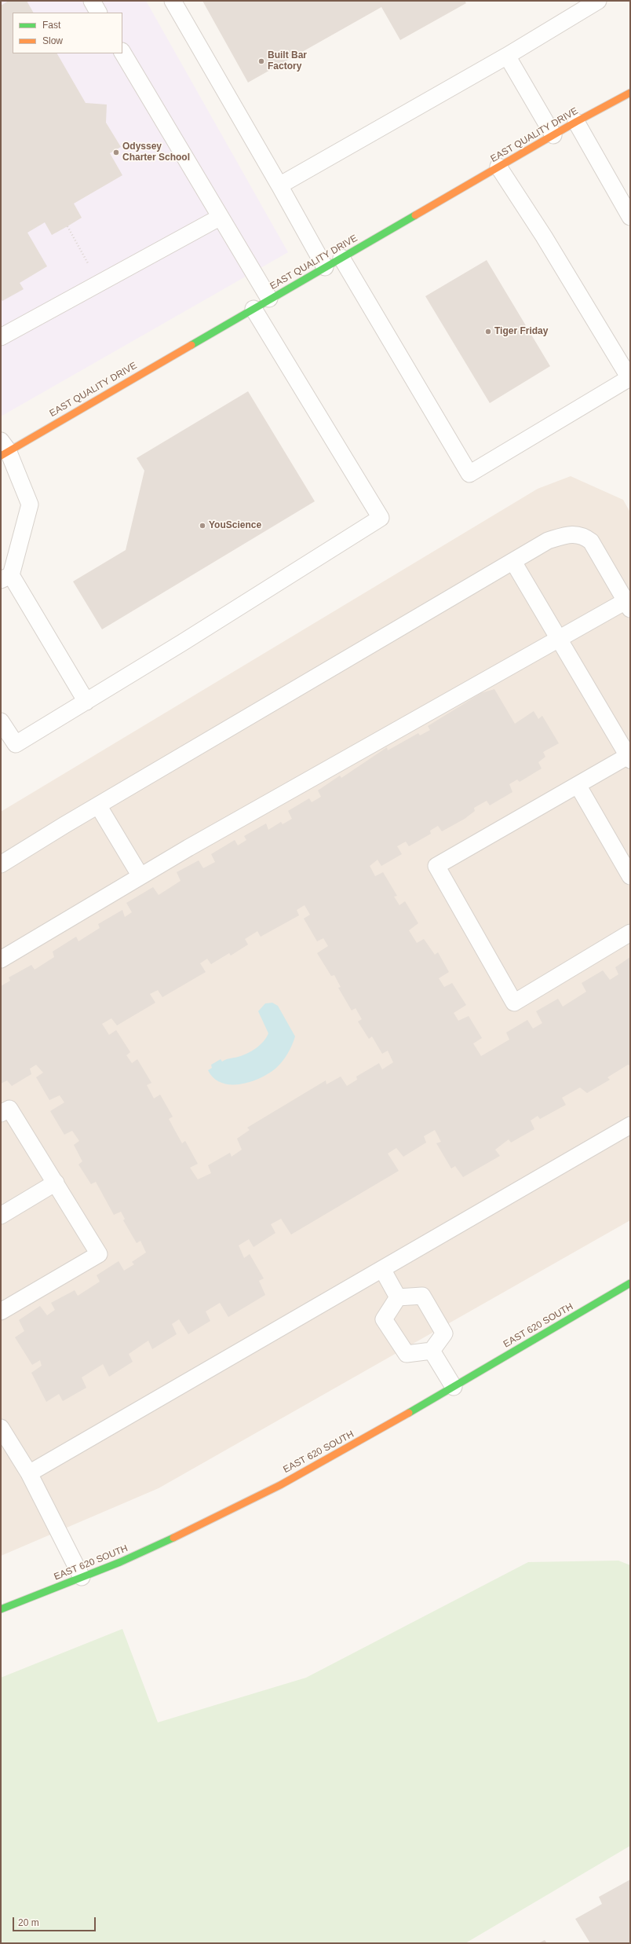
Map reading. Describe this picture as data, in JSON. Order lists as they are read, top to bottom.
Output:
{
  "streets": {
    "street": ["EAST QUALITY DRIVE", "EAST 620 SOUTH"]
  },
  "places": [
    "Built Bar Factory",
    "Odyssey Charter School",
    "Tiger Friday",
    "YouScience"
  ],
  "legend": ["Fast", "Slow"],
  "scale_bar": "20 m"
}
